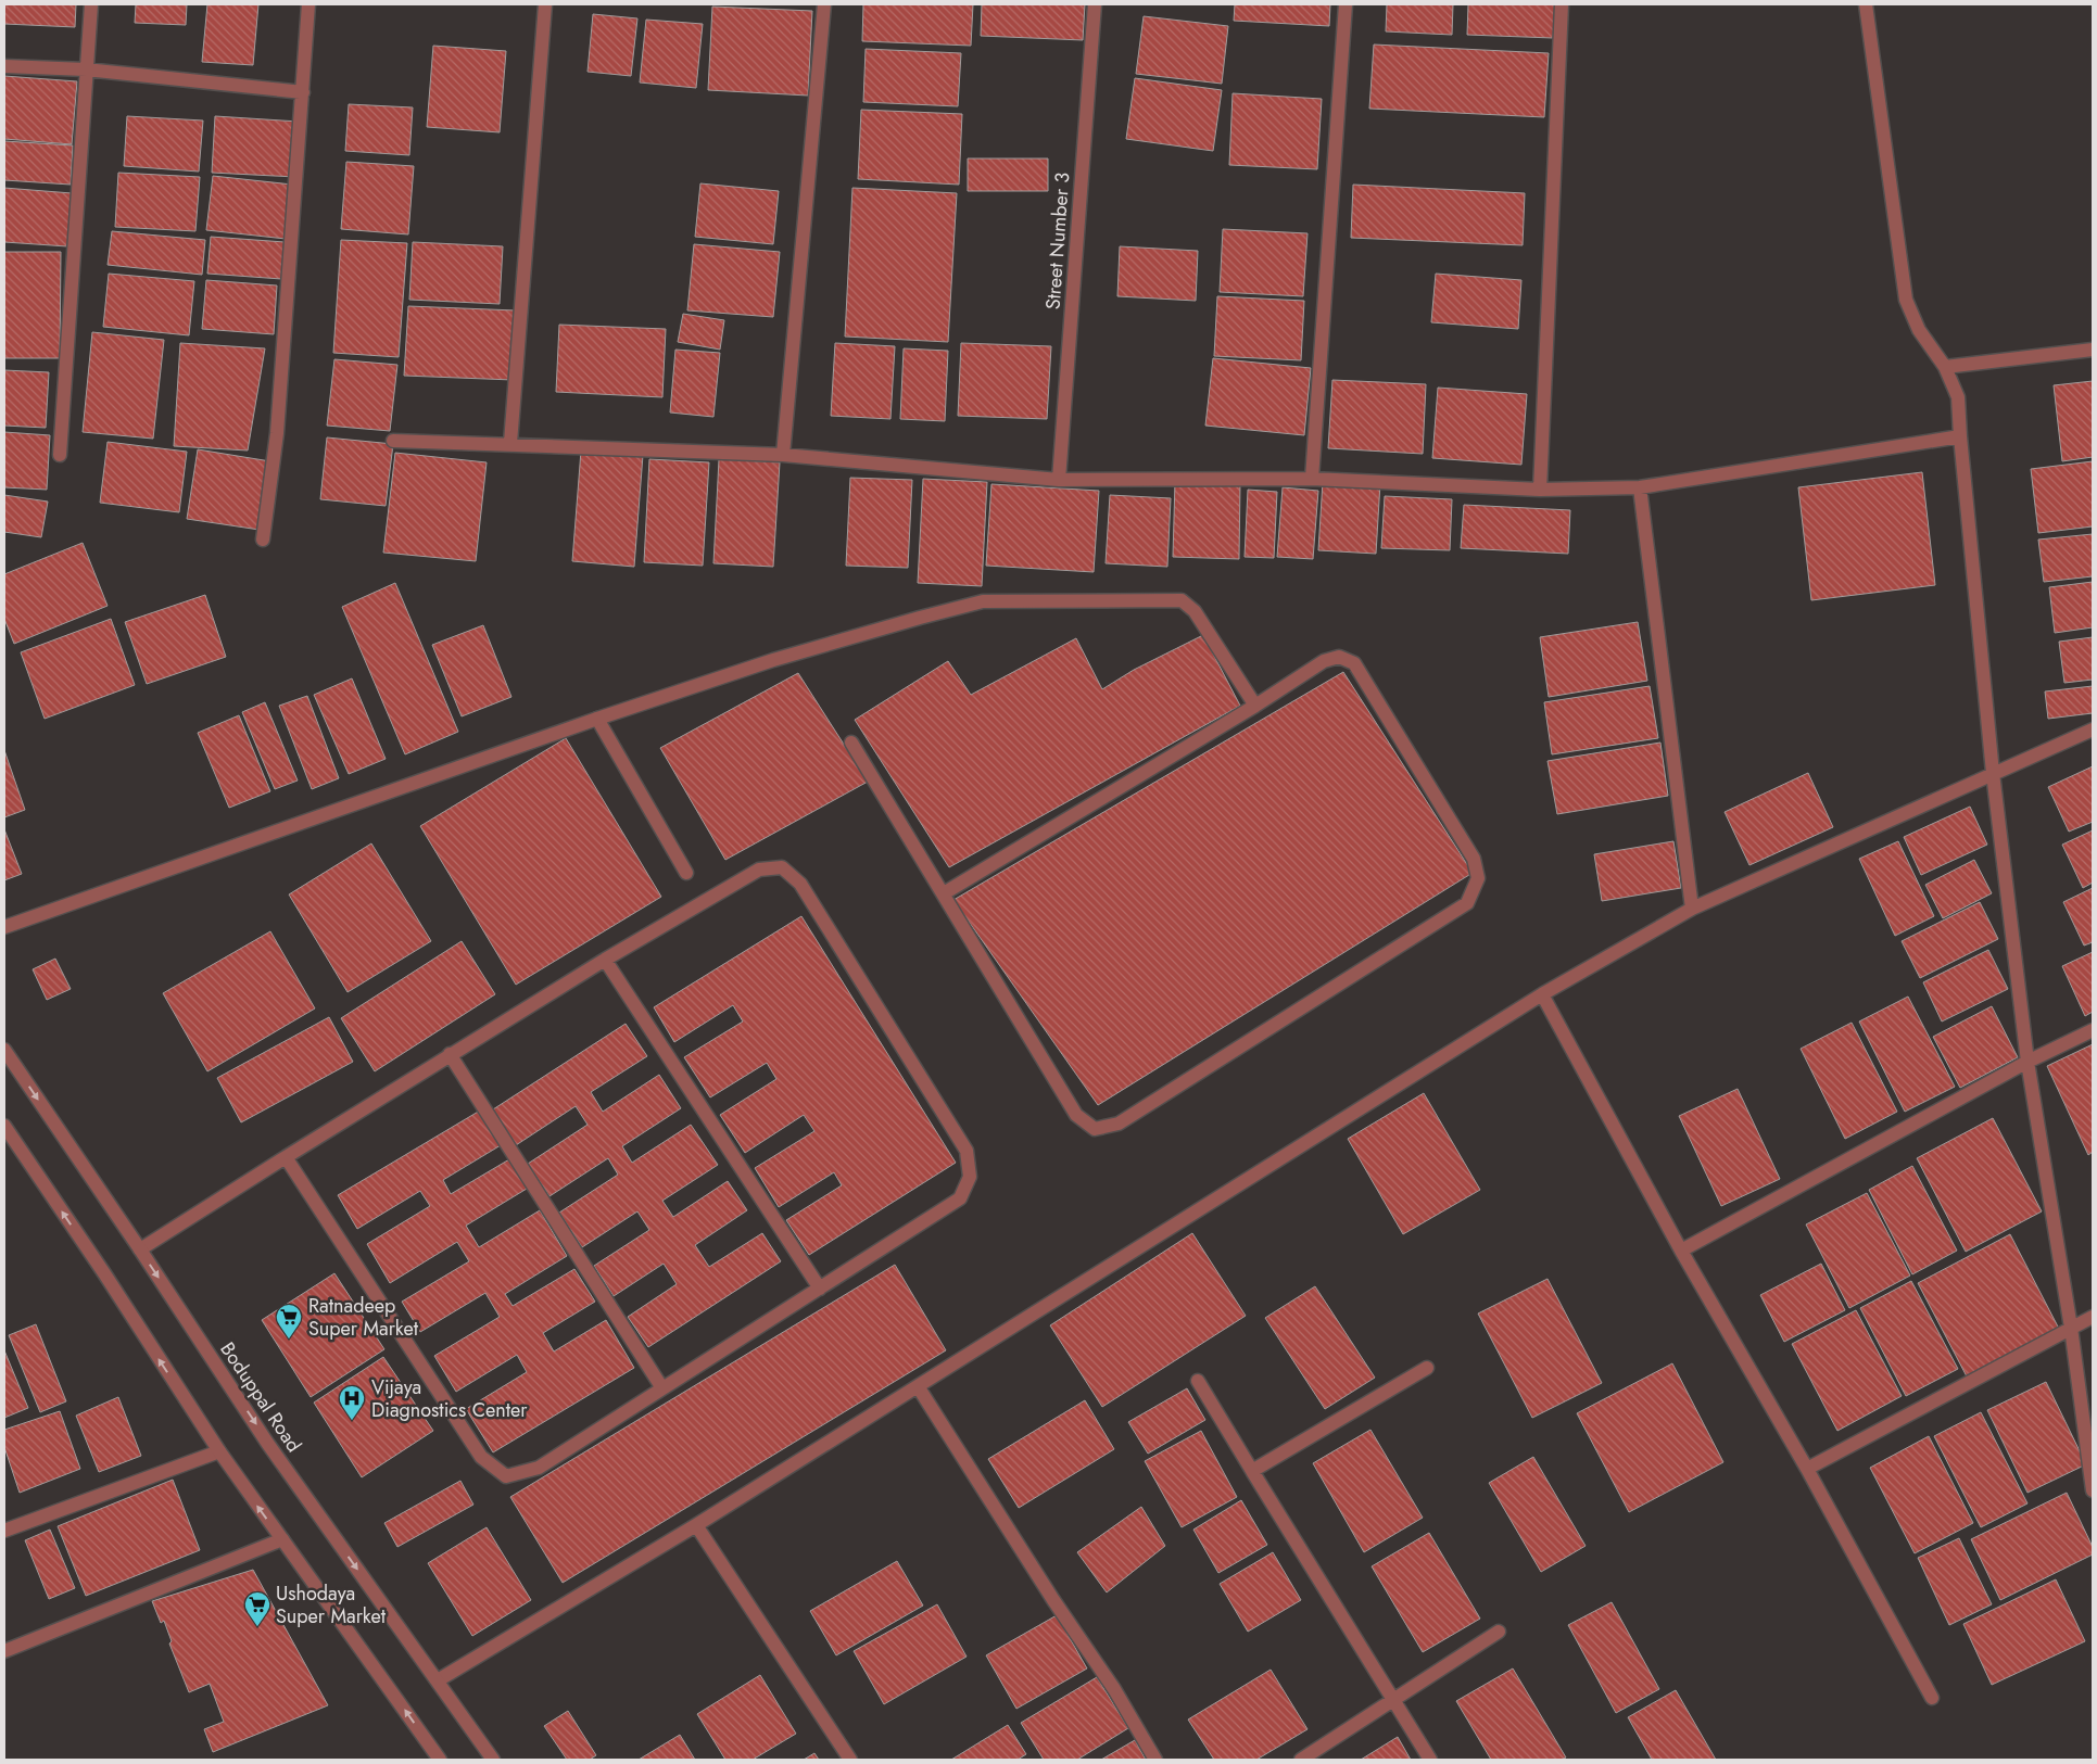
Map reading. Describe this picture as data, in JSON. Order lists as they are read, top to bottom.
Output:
{
  "streets": {
    "street": ["Street Number 3", "Boduppal Road"]
  },
  "places": {
    "supermarket": ["Ratnadeep Super Market", "Ushodaya Super Market"],
    "hospital": ["Vijaya Diagnostics Center"]
  }
}
